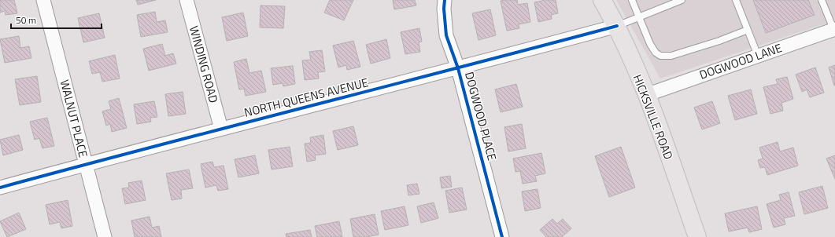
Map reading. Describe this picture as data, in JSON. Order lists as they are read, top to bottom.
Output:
{
  "streets": {
    "main road": ["HICKSVILLE ROAD"],
    "street": [
      "DOGWOOD LANE",
      "WINDING ROAD",
      "NORTH QUEENS AVENUE",
      "DOGWOOD PLACE",
      "WALNUT PLACE"
    ]
  },
  "crossings": [
    ["DOGWOOD LANE", "HICKSVILLE ROAD"],
    ["WINDING ROAD", "NORTH QUEENS AVENUE"],
    ["NORTH QUEENS AVENUE", "DOGWOOD PLACE"],
    ["NORTH QUEENS AVENUE", "HICKSVILLE ROAD"],
    ["NORTH QUEENS AVENUE", "WALNUT PLACE"]
  ],
  "scale_bar": "50 m"
}
